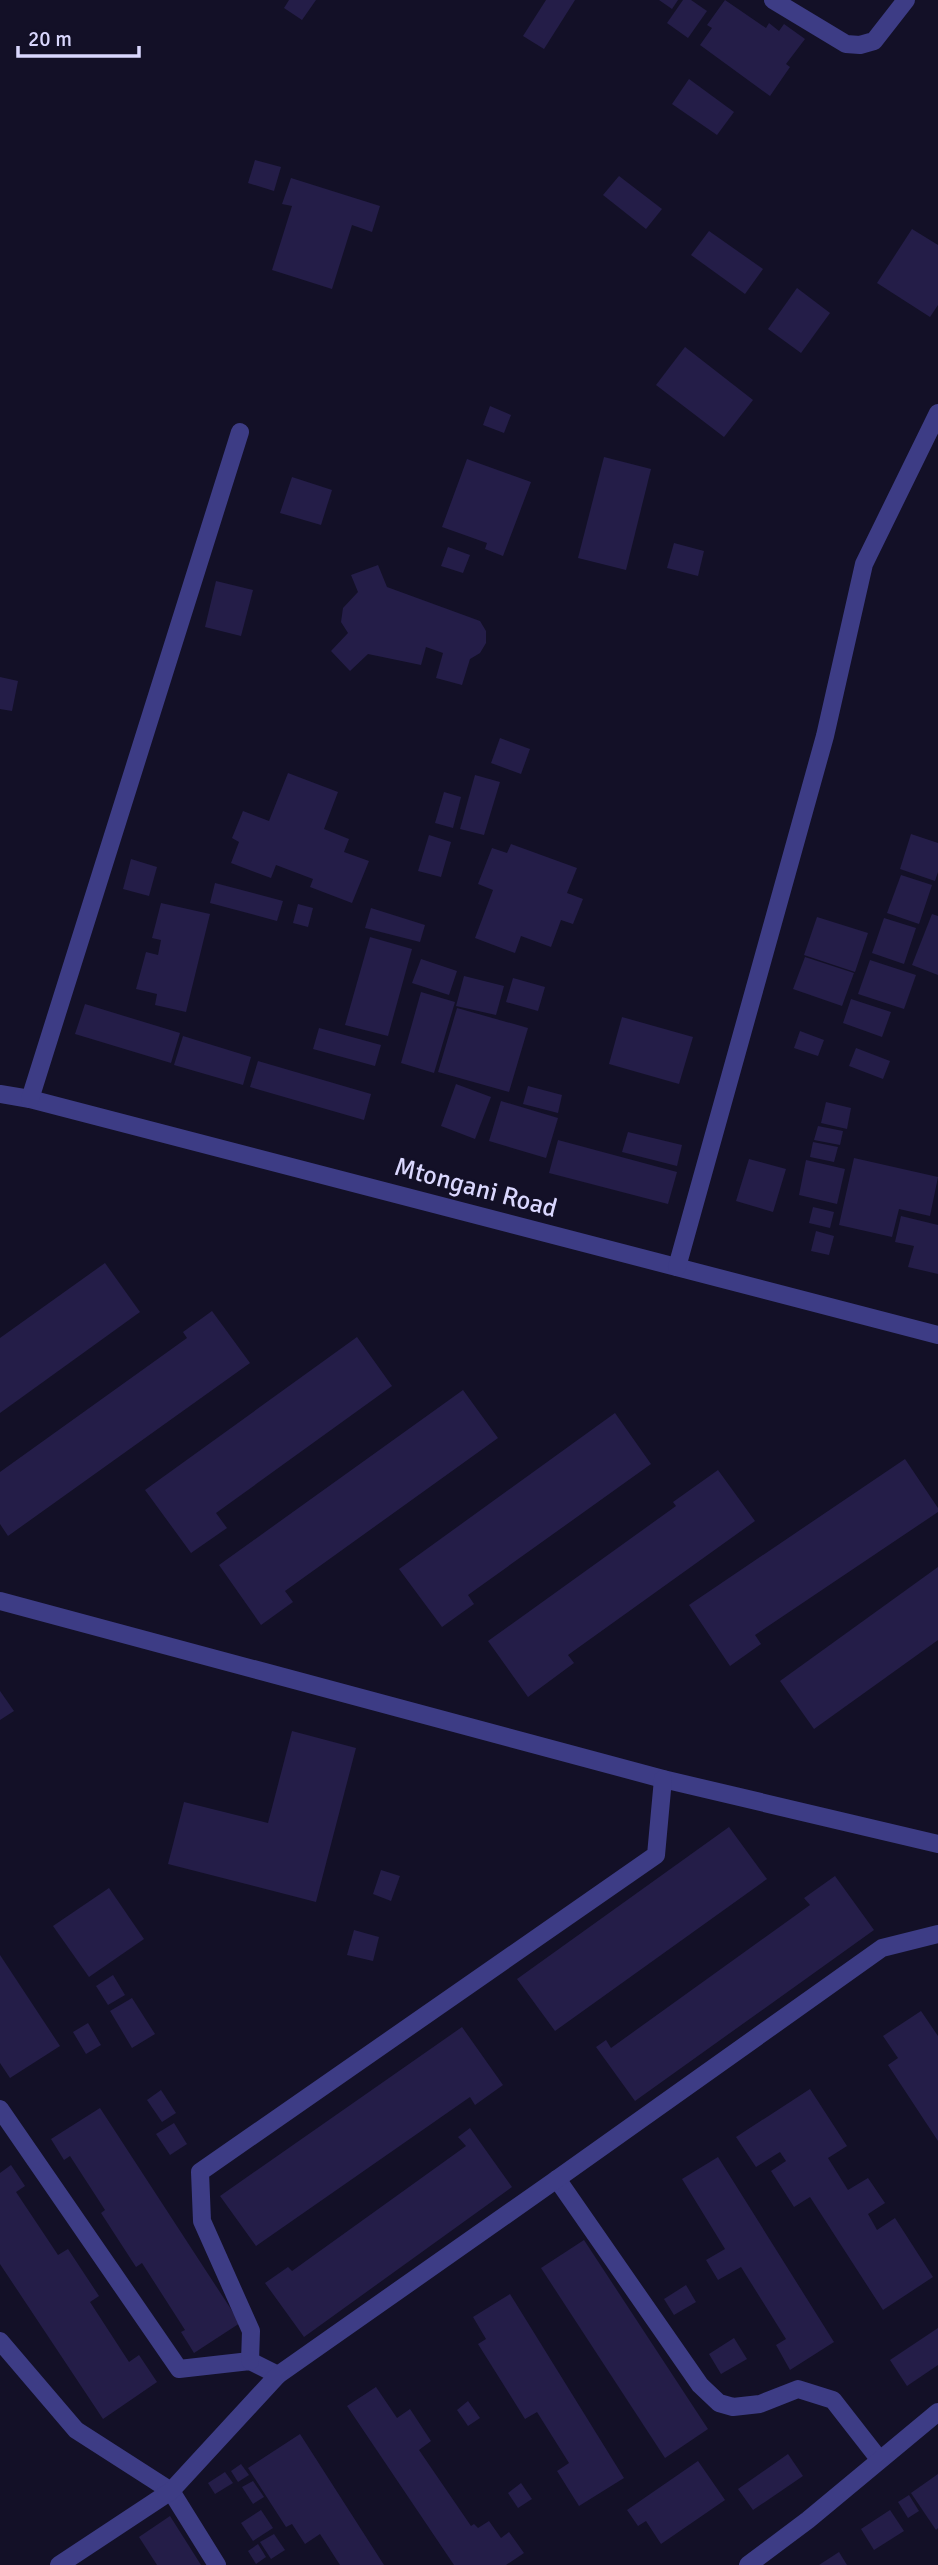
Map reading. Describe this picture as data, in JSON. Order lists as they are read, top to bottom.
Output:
{
  "streets": {
    "street": ["Mtongani Road"]
  },
  "scale_bar": "20 m"
}
